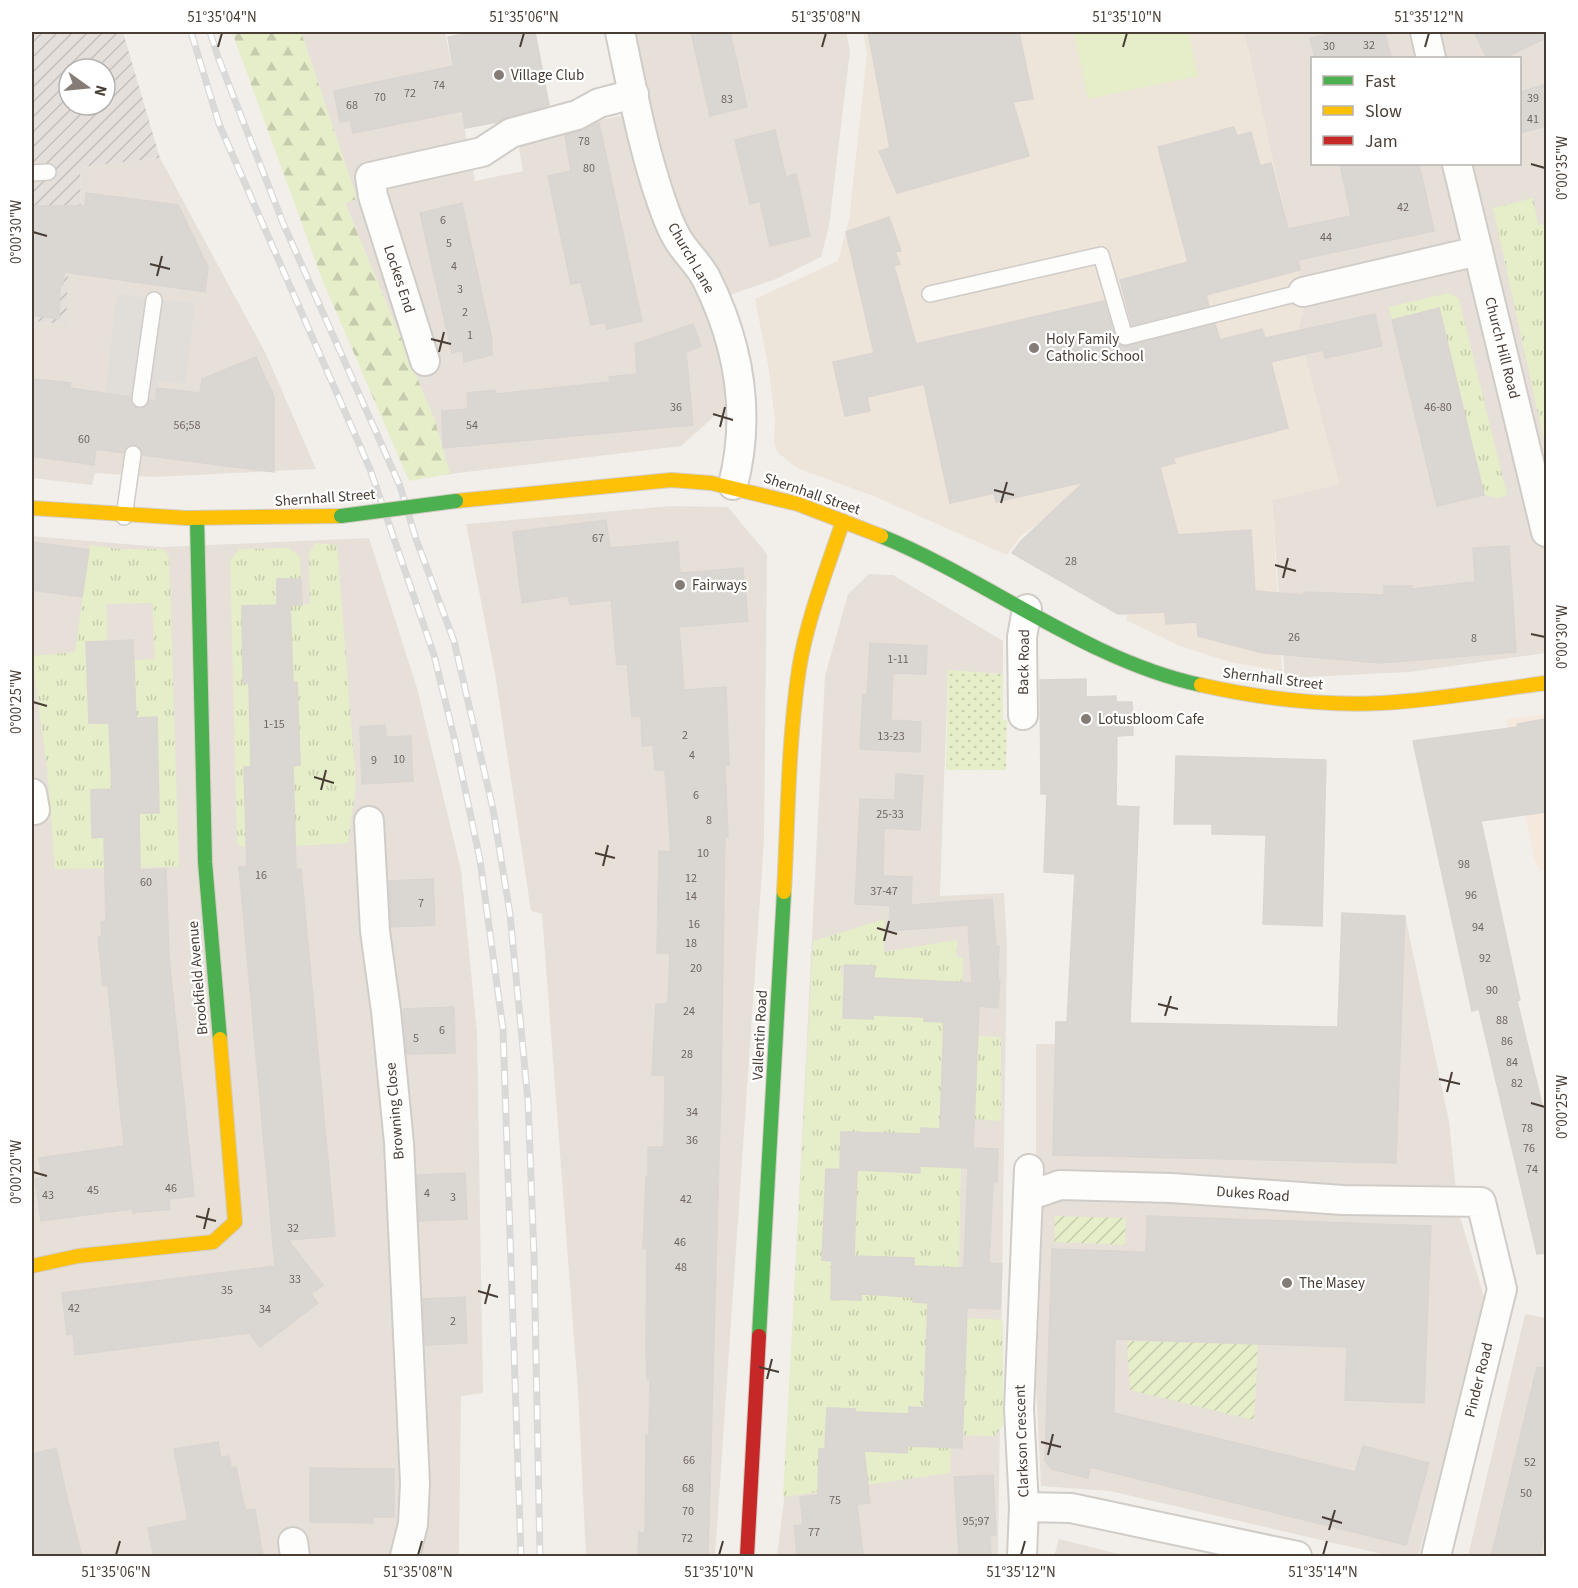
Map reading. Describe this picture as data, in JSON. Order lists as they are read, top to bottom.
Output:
{
  "streets": {
    "street": [
      "Church Lane",
      "Lockes End",
      "Church Hill Road",
      "Shernhall Street",
      "Back Road",
      "Brookfield Avenue",
      "Vallentin Road",
      "Browning Close",
      "Dukes Road",
      "Pinder Road",
      "Clarkson Crescent"
    ]
  },
  "crossings": [
    ["Church Lane", "Lockes End"],
    ["Church Lane", "Shernhall Street"],
    ["Shernhall Street", "Back Road"],
    ["Shernhall Street", "Brookfield Avenue"],
    ["Shernhall Street", "Vallentin Road"],
    ["Dukes Road", "Pinder Road"],
    ["Dukes Road", "Clarkson Crescent"]
  ],
  "places": [
    "Village Club",
    "Holy Family Catholic School",
    "Fairways",
    "Lotusbloom Cafe",
    "The Masey"
  ],
  "house_numbers": [
    "32",
    "30",
    "74",
    "72",
    "70",
    "39",
    "83",
    "68",
    "41",
    "78",
    "80",
    "42",
    "6",
    "44",
    "5",
    "4",
    "3",
    "2",
    "1",
    "36",
    "46-80",
    "56;58",
    "54",
    "60",
    "67",
    "28",
    "26",
    "8",
    "1-11",
    "1-15",
    "2",
    "13-23",
    "4",
    "10",
    "9",
    "6",
    "25-33",
    "8",
    "10",
    "98",
    "16",
    "12",
    "60",
    "37-47",
    "96",
    "14",
    "7",
    "16",
    "94",
    "18",
    "92",
    "20",
    "90",
    "24",
    "88",
    "6",
    "5",
    "86",
    "28",
    "84",
    "82",
    "34",
    "78",
    "36",
    "76",
    "74",
    "46",
    "45",
    "4",
    "43",
    "3",
    "42",
    "32",
    "46",
    "48",
    "33",
    "35",
    "42",
    "34",
    "2",
    "66",
    "52",
    "68",
    "50",
    "75",
    "70",
    "95;97",
    "77",
    "72"
  ],
  "legend": ["Fast", "Slow", "Jam"],
  "north": "right",
  "coordinates": [
    "51°35'04\"N",
    "51°35'06\"N",
    "51°35'08\"N",
    "51°35'10\"N",
    "51°35'12\"N",
    "0°00'35\"W",
    "0°00'30\"W",
    "0°00'25\"W",
    "0°00'20\"W",
    "51°35'14\"N"
  ]
}
